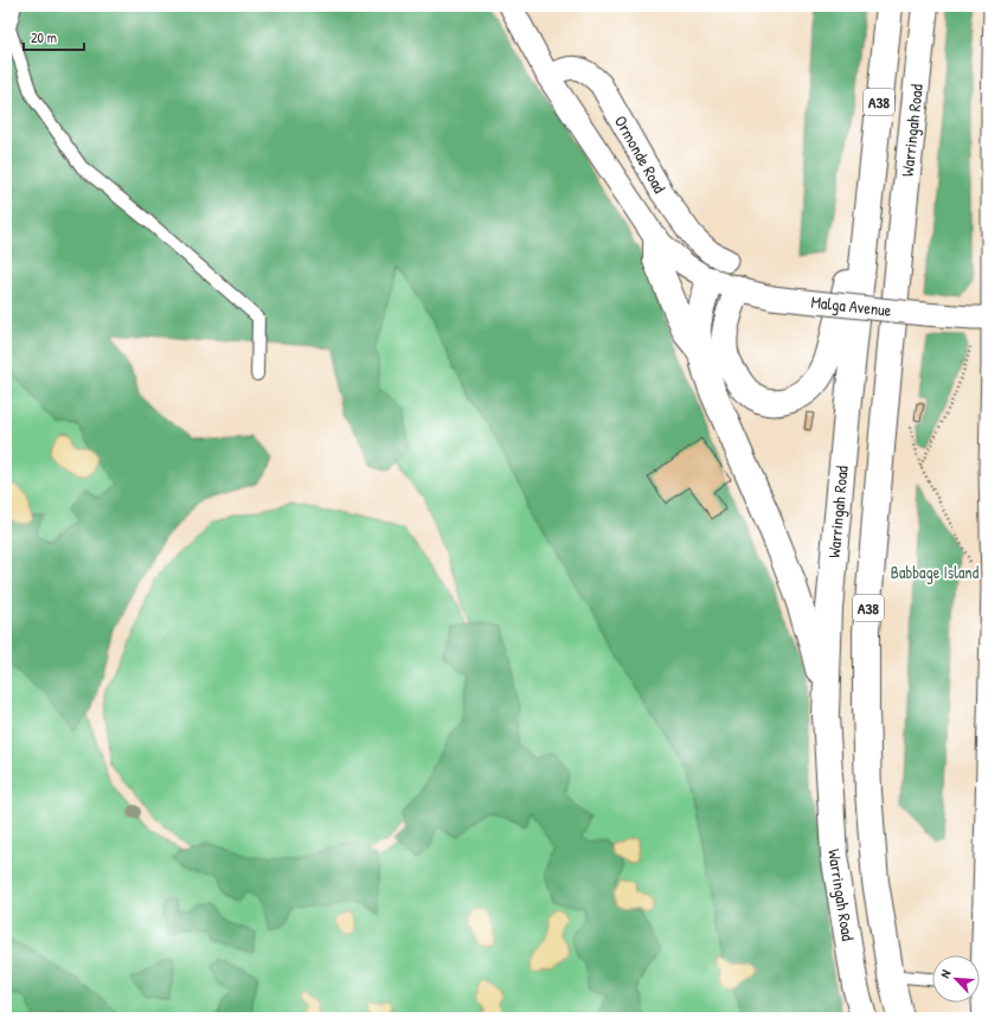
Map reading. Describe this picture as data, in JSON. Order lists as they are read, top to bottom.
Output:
{
  "streets": {
    "highway": ["A38", "Warringah Road"],
    "street": ["Ormonde Road", "Malga Avenue"]
  },
  "crossings": [
    ["Ormonde Road", "Malga Avenue"]
  ],
  "parks": ["Babbage Island"],
  "scale_bar": "20 m",
  "north": "top left"
}
